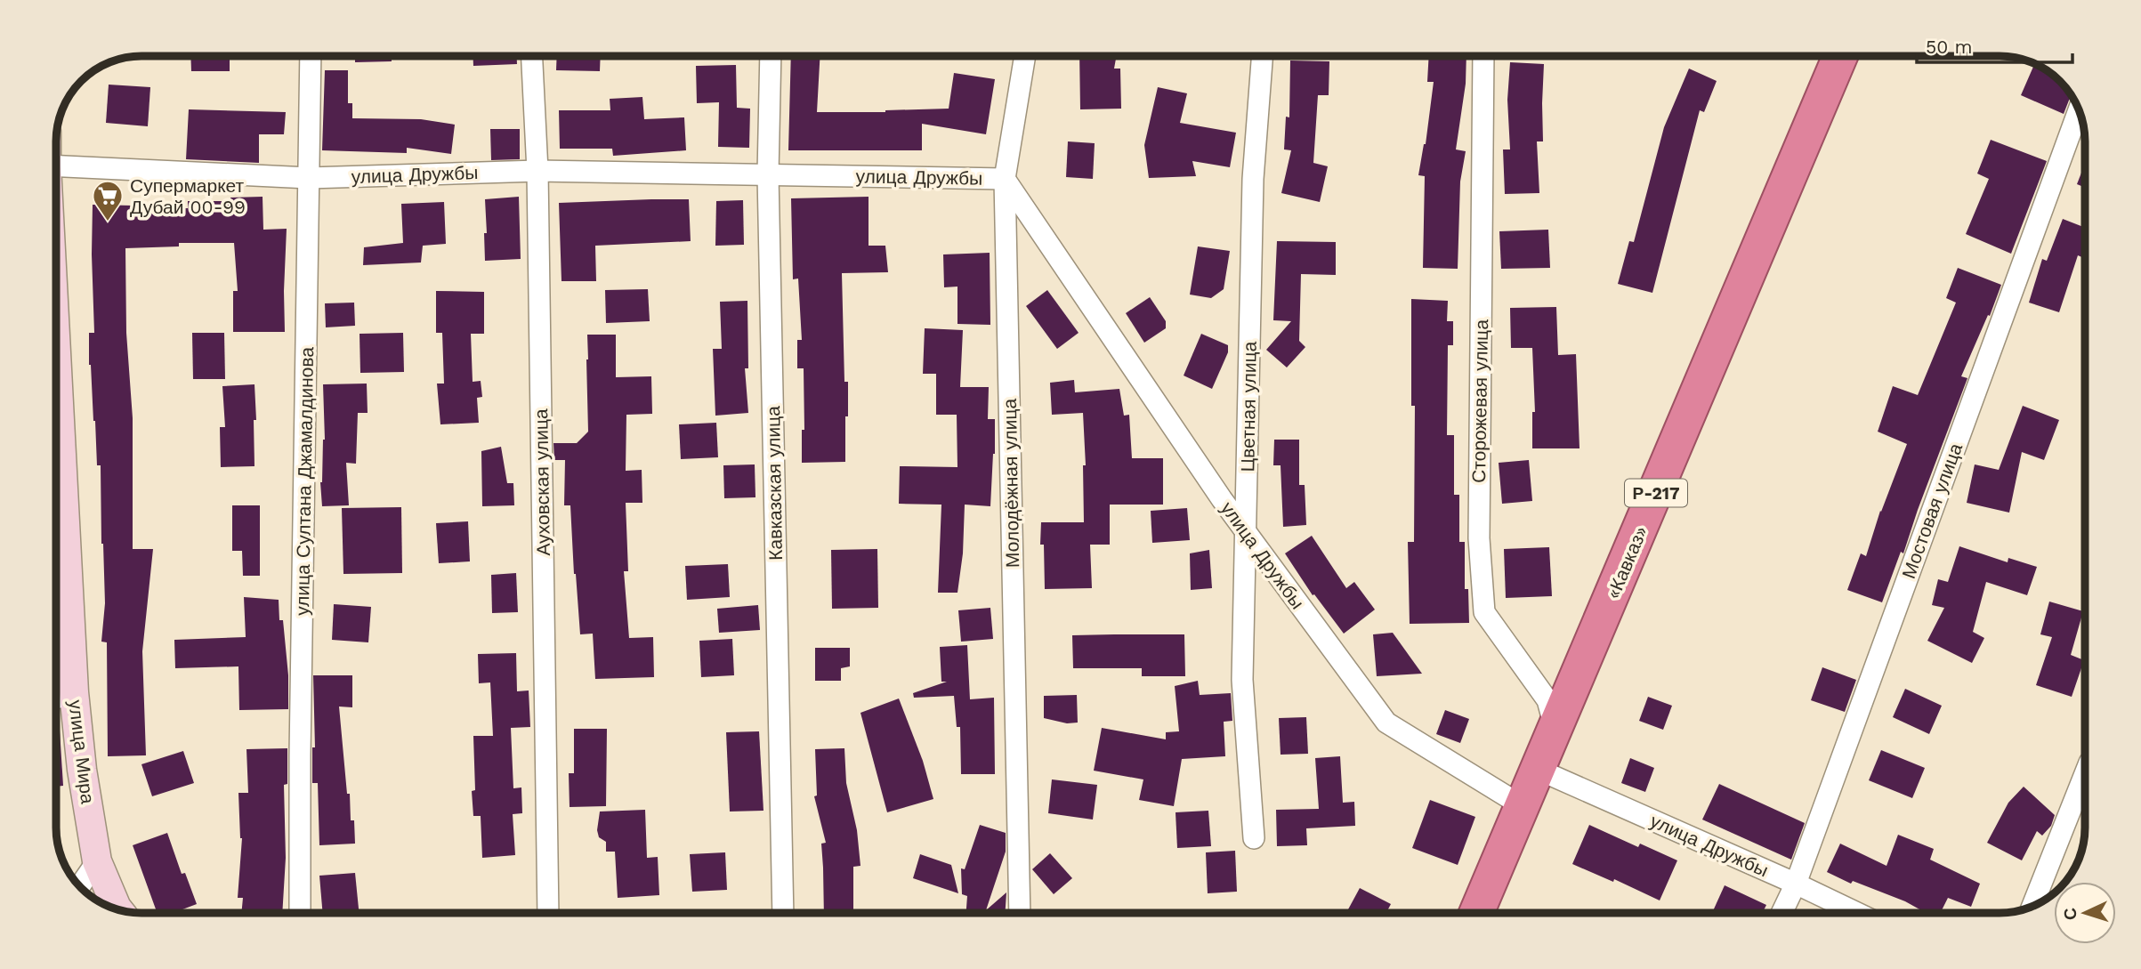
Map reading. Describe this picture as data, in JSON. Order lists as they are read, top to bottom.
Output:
{
  "streets": {
    "highway": ["Р-217", "«Кавказ»"],
    "main road": ["улица Мира"],
    "street": [
      "улица Дружбы",
      "Сторожевая улица",
      "Цветная улица",
      "улица Султана Джамалдинова",
      "Ауховская улица",
      "Кавказская улица",
      "Молодёжная улица",
      "Мостовая улица"
    ]
  },
  "crossings": [
    ["улица Дружбы", "Цветная улица"],
    ["улица Дружбы", "улица Султана Джамалдинова"],
    ["улица Дружбы", "Ауховская улица"],
    ["улица Дружбы", "Кавказская улица"],
    ["улица Дружбы", "Молодёжная улица"],
    ["улица Дружбы", "Мостовая улица"],
    ["улица Дружбы", "«Кавказ»"],
    ["Сторожевая улица", "«Кавказ»"]
  ],
  "places": {
    "supermarket": ["Супермаркет Дубай 00-99"]
  },
  "scale_bar": "50 m",
  "north": "left"
}
